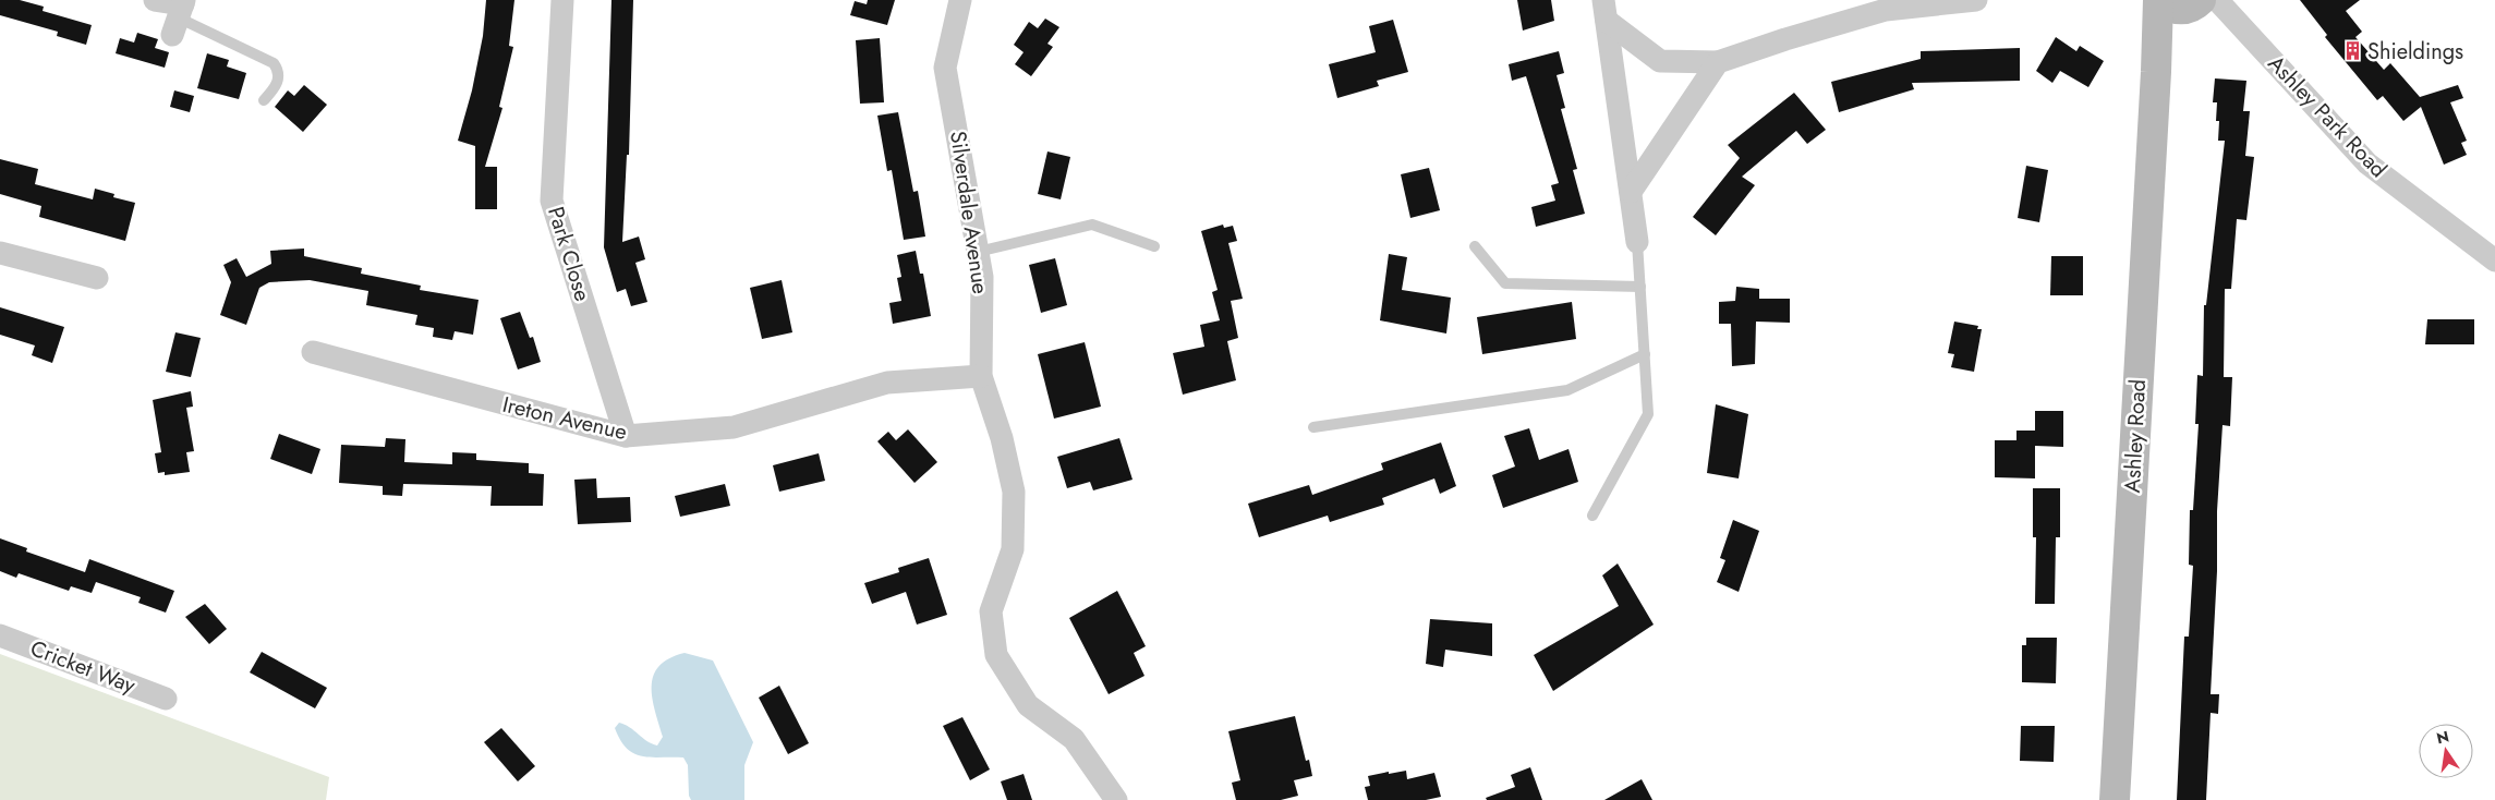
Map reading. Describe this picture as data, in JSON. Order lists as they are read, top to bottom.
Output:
{
  "streets": {
    "main road": ["Ashley Road"],
    "street": [
      "Ashley Park Road",
      "Silverdale Avenue",
      "Park Close",
      "Ireton Avenue",
      "Cricket Way"
    ]
  },
  "crossings": [
    ["Ashley Park Road", "Ashley Road"],
    ["Silverdale Avenue", "Ireton Avenue"],
    ["Park Close", "Ireton Avenue"]
  ],
  "places": {
    "building": ["Shieldings"]
  },
  "north": "top"
}
